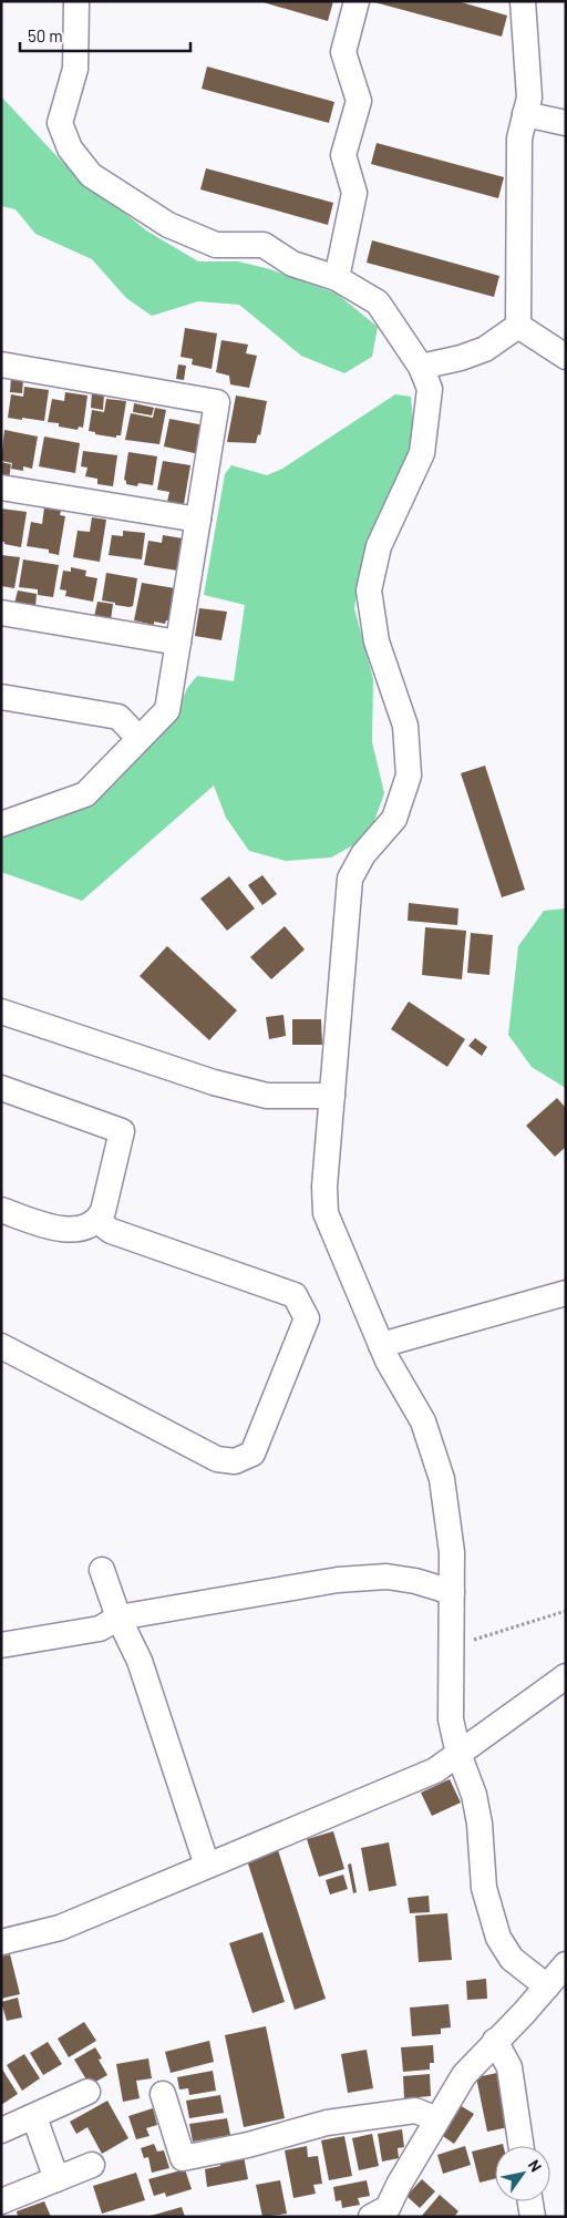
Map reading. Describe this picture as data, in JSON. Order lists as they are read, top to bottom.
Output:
{
  "scale_bar": "50 m",
  "north": "top right"
}
